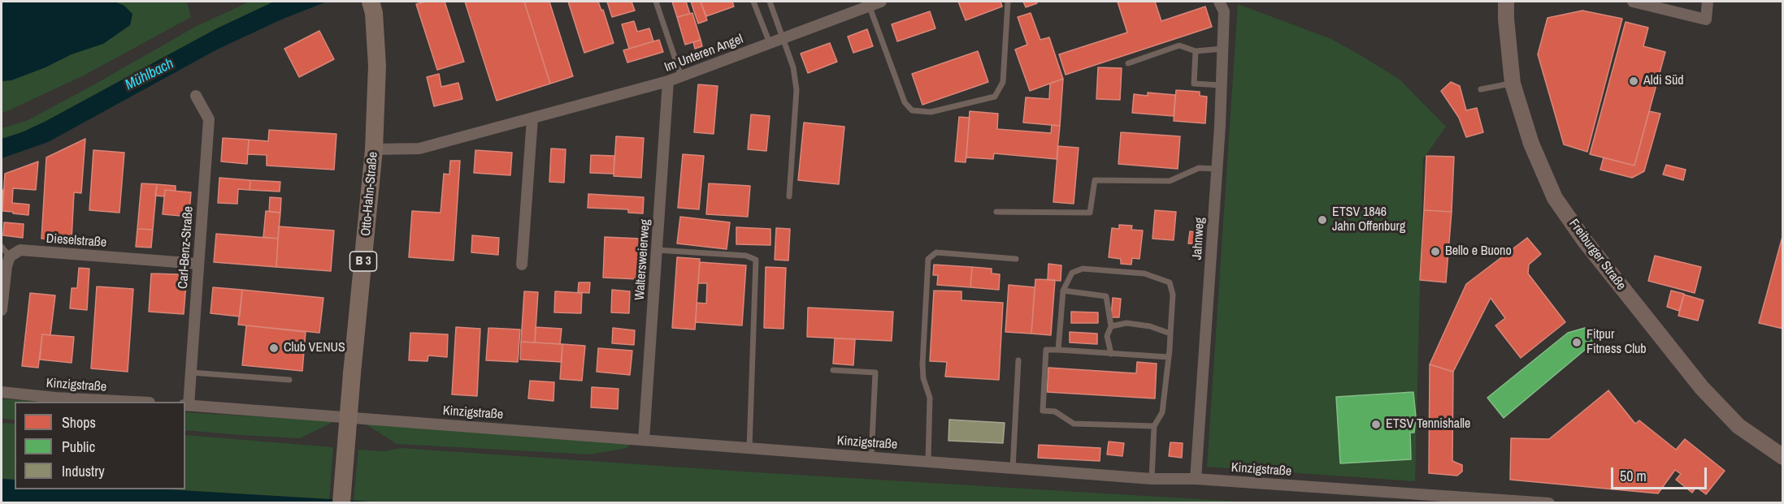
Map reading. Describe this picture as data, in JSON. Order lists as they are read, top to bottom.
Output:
{
  "streets": {
    "main road": ["Otto-Hahn-Straße", "Freiburger Straße", "B 3"],
    "street": [
      "Im Unteren Angel",
      "Jahnweg",
      "Dieselstraße",
      "Carl-Benz-Straße",
      "Waltersweierweg",
      "Kinzigstraße"
    ]
  },
  "crossings": [
    ["Im Unteren Angel", "Otto-Hahn-Straße"],
    ["Im Unteren Angel", "Waltersweierweg"],
    ["Jahnweg", "Kinzigstraße"],
    ["Dieselstraße", "Carl-Benz-Straße"],
    ["Carl-Benz-Straße", "Kinzigstraße"],
    ["Waltersweierweg", "Kinzigstraße"]
  ],
  "water": ["Mühlbach"],
  "places": [
    "Aldi Süd",
    "ETSV 1846 Jahn Offenburg",
    "Bello e Buono",
    "Fitpur Fitness Club",
    "Club VENUS",
    "ETSV Tennishalle"
  ],
  "legend": ["Shops", "Public", "Industry"],
  "scale_bar": "50 m"
}
